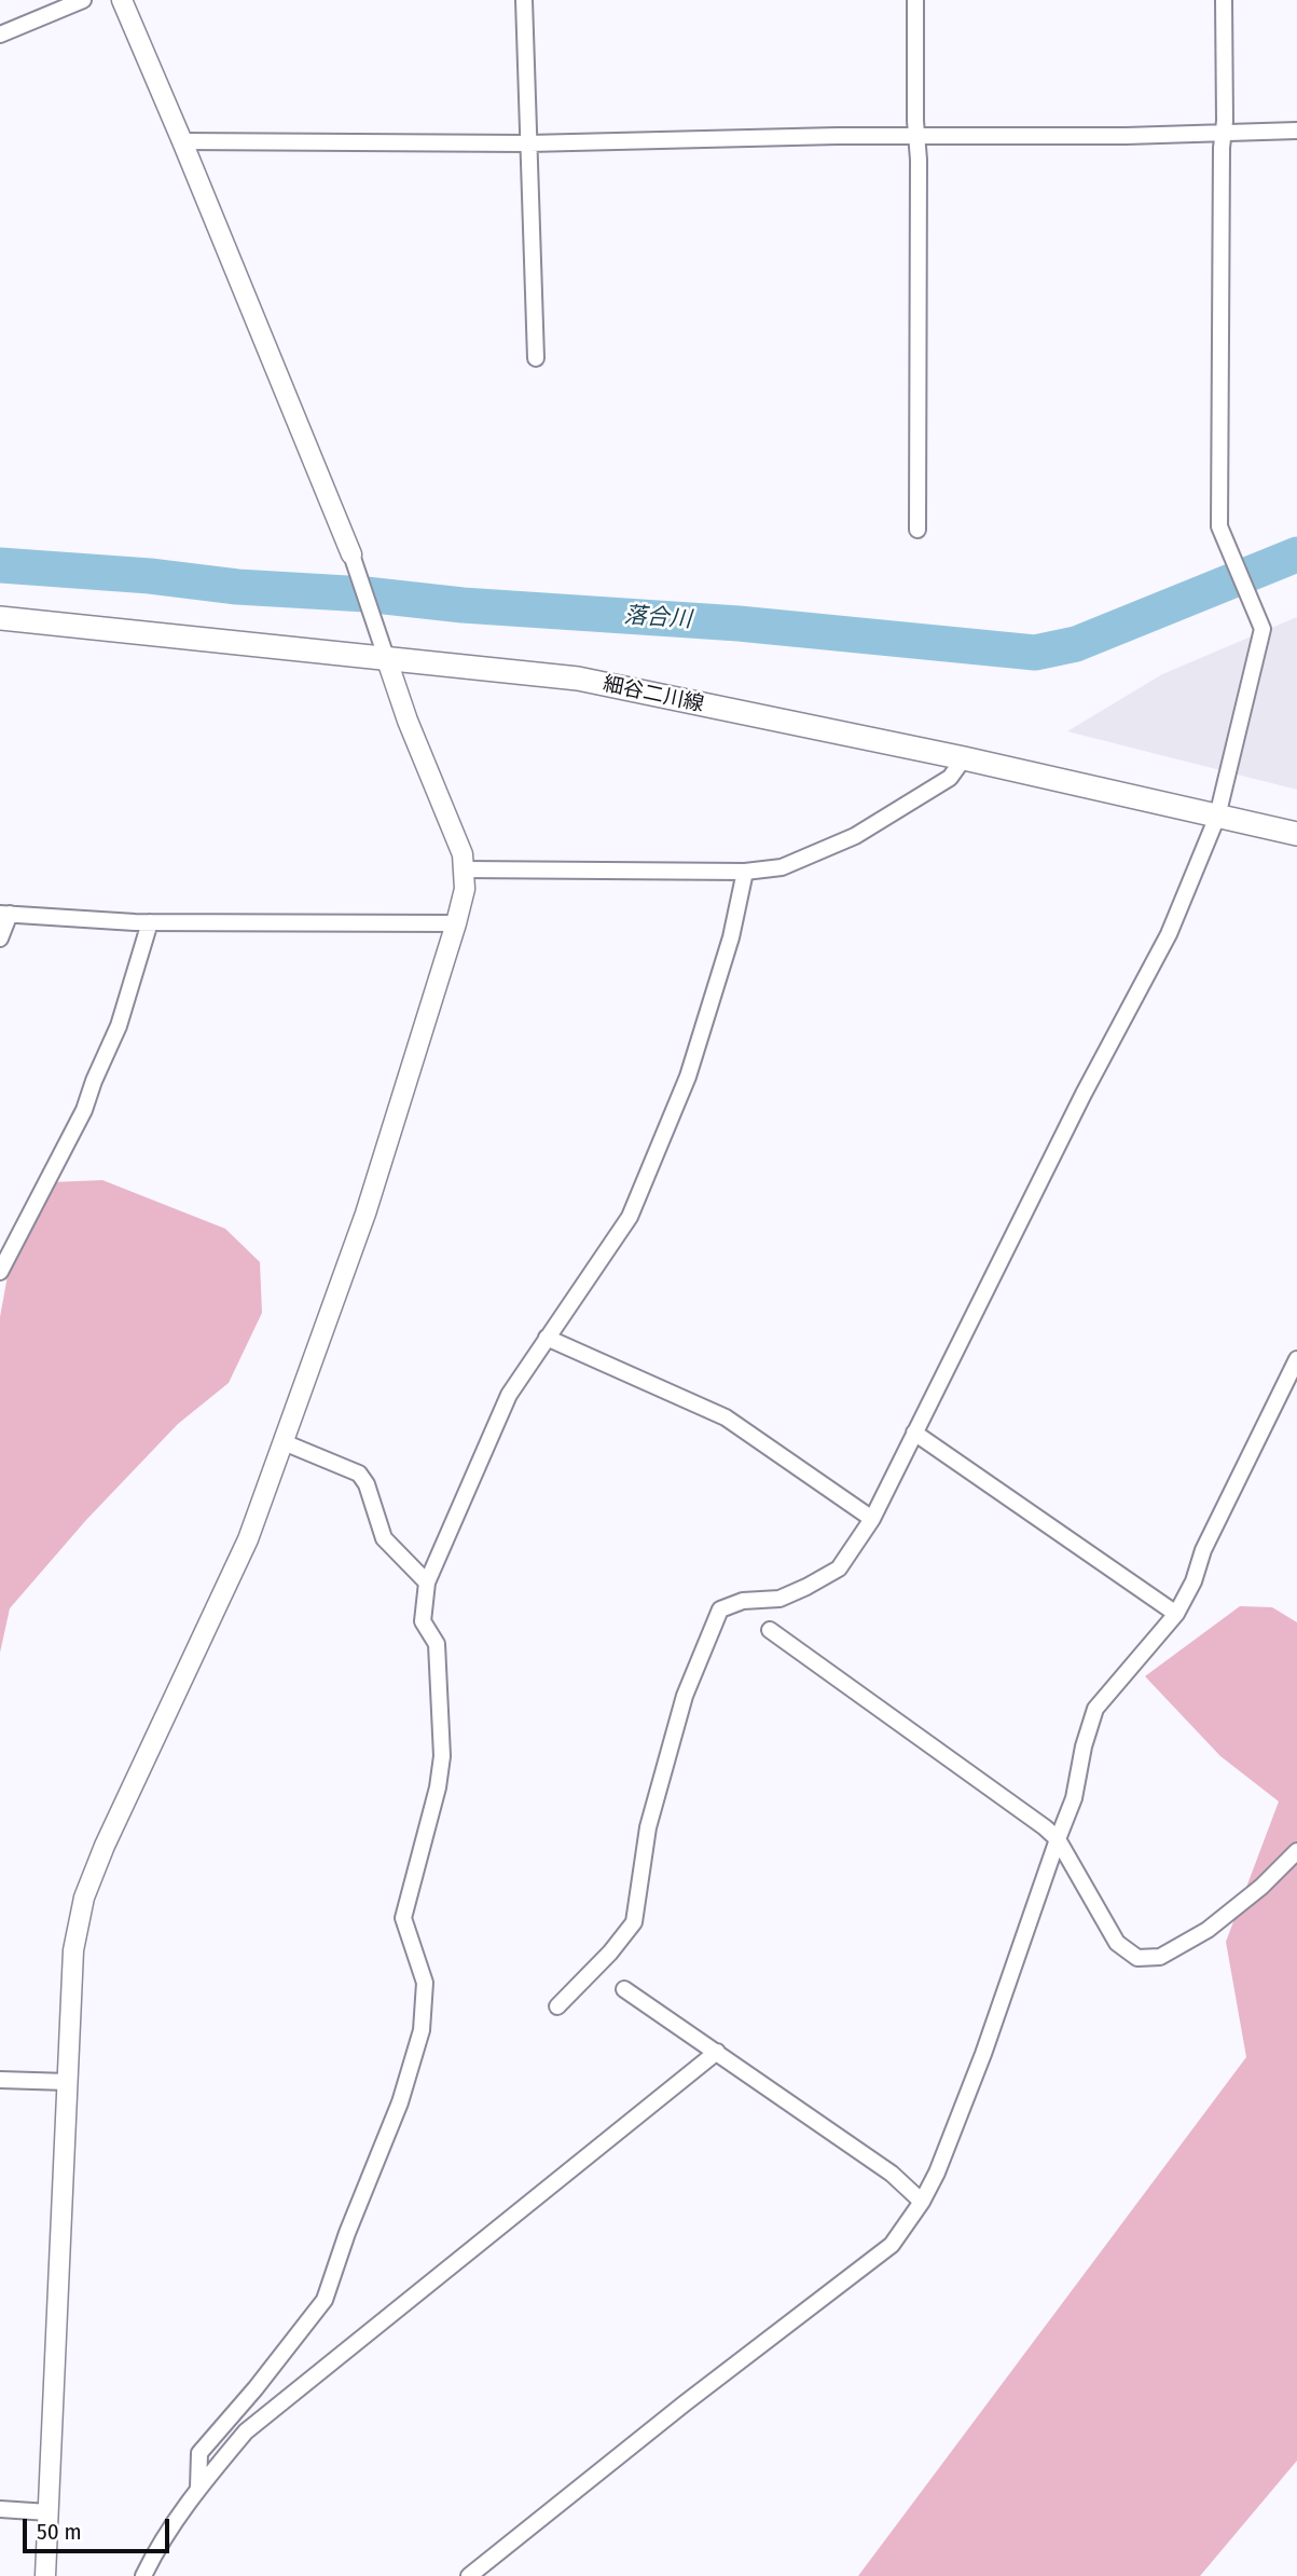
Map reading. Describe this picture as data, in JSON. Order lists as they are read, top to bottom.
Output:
{
  "streets": {
    "main road": ["細谷二川線"]
  },
  "water": ["落合川"],
  "scale_bar": "50 m"
}
